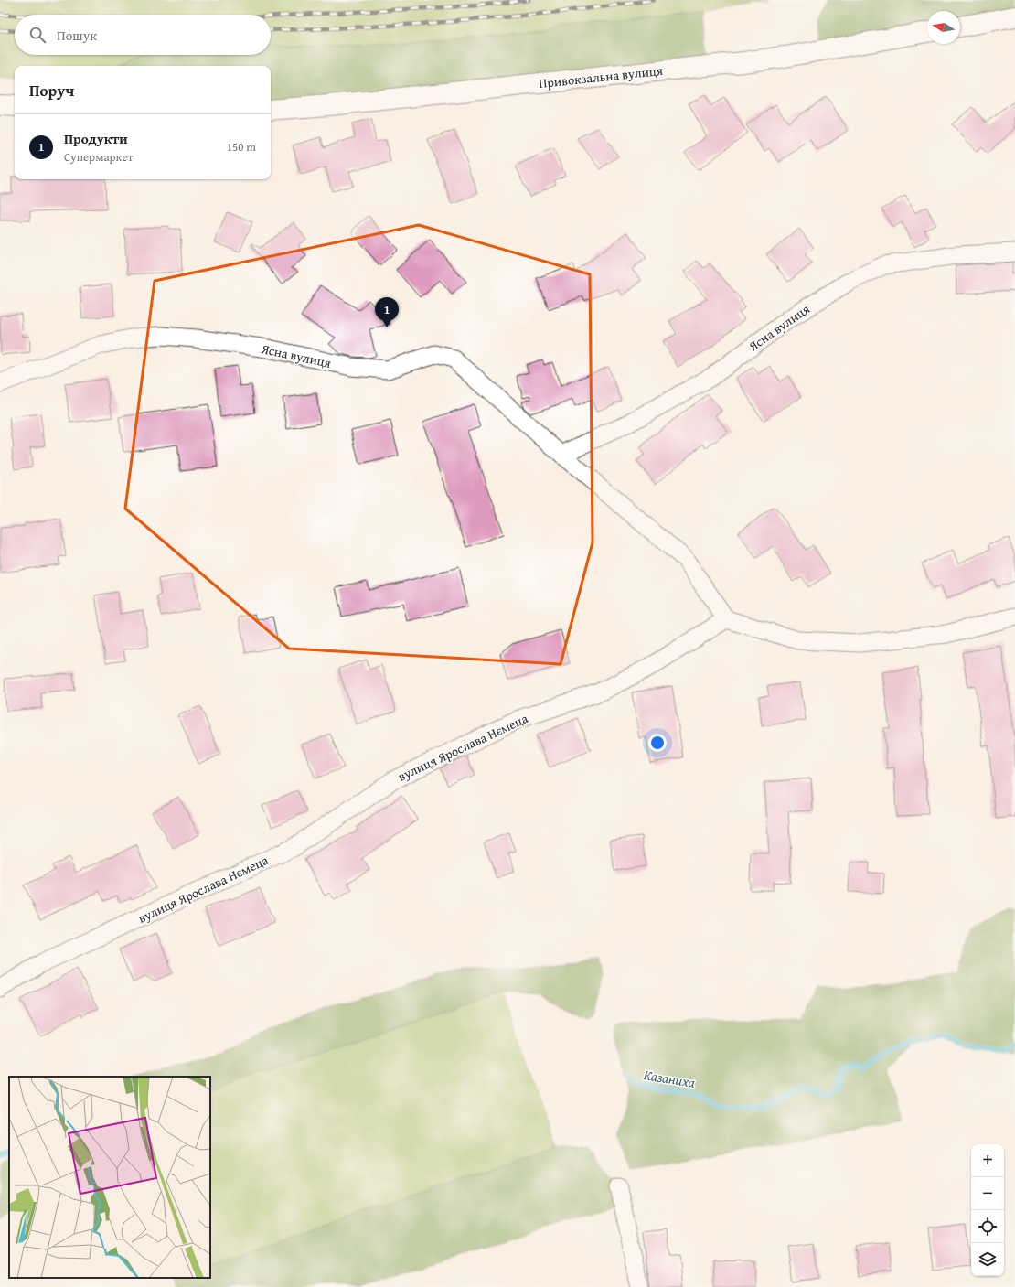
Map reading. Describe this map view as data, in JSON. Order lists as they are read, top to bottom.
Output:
{
  "streets": {
    "street": ["Привокзальна вулиця", "Ясна вулиця", "вулиця Ярослава Нємеца"]
  },
  "crossings": [
    ["Ясна вулиця", "вулиця Ярослава Нємеца"]
  ],
  "water": ["Казаниха"],
  "north": "left",
  "page": {
    "search": "Пошук",
    "heading": "Поруч",
    "list": [
      {
        "mark": "1",
        "name": "Продукти",
        "note": "Супермаркет",
        "value": "150 m"
      }
    ],
    "pins": "1",
    "map_buttons": ["+", "−"]
  }
}
